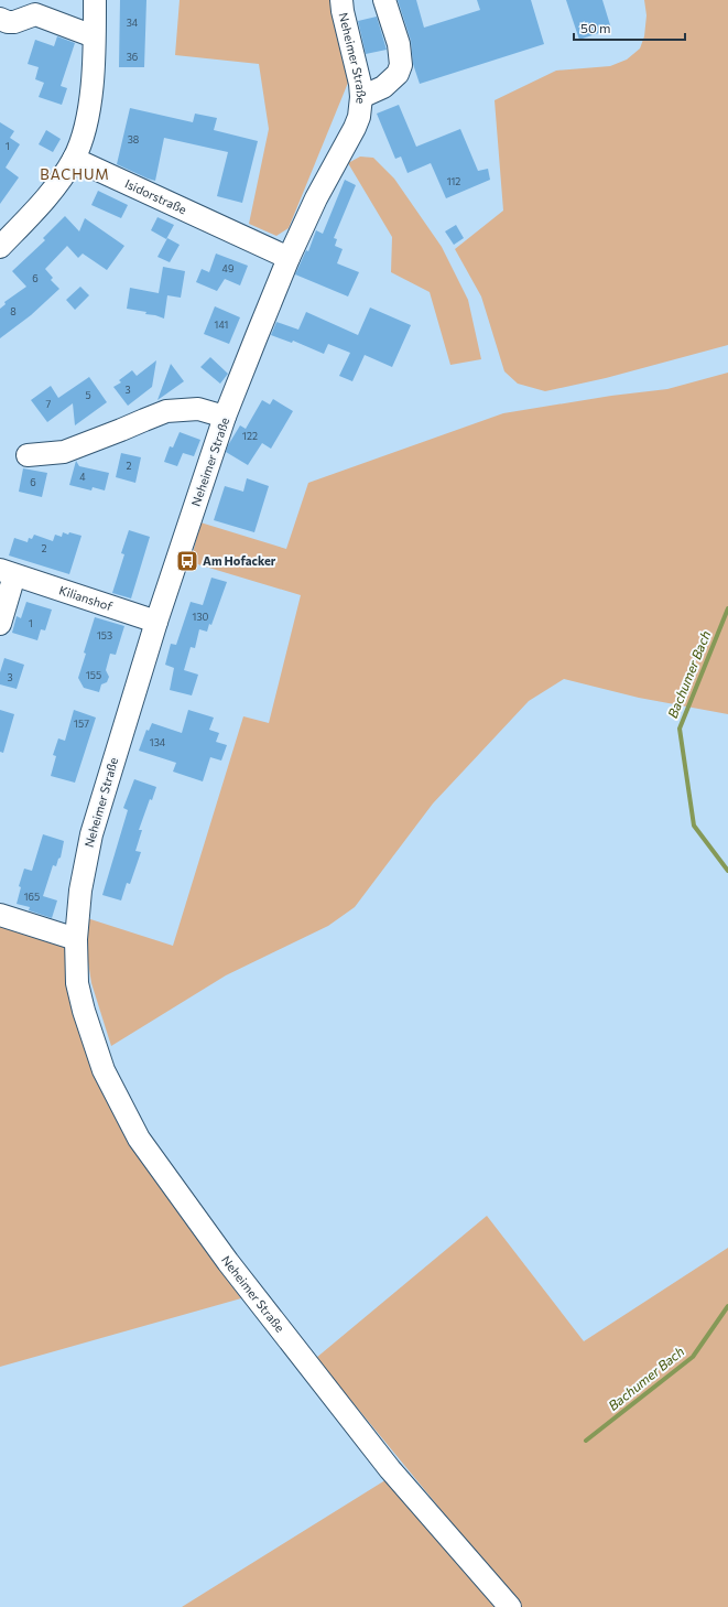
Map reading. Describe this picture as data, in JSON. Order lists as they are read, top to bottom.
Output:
{
  "streets": {
    "street": ["Neheimer Straße", "Isidorstraße", "Kilianshof"]
  },
  "crossings": [
    ["Neheimer Straße", "Isidorstraße"],
    ["Neheimer Straße", "Kilianshof"]
  ],
  "districts": ["BACHUM"],
  "water": ["Bachumer Bach"],
  "places": {
    "bus stop": ["Am Hofacker"]
  },
  "house_numbers": [
    "34",
    "36",
    "38",
    "1",
    "112",
    "49",
    "6",
    "8",
    "141",
    "3",
    "5",
    "7",
    "122",
    "2",
    "4",
    "6",
    "2",
    "130",
    "1",
    "153",
    "155",
    "3",
    "157",
    "134",
    "165"
  ],
  "scale_bar": "50 m"
}
